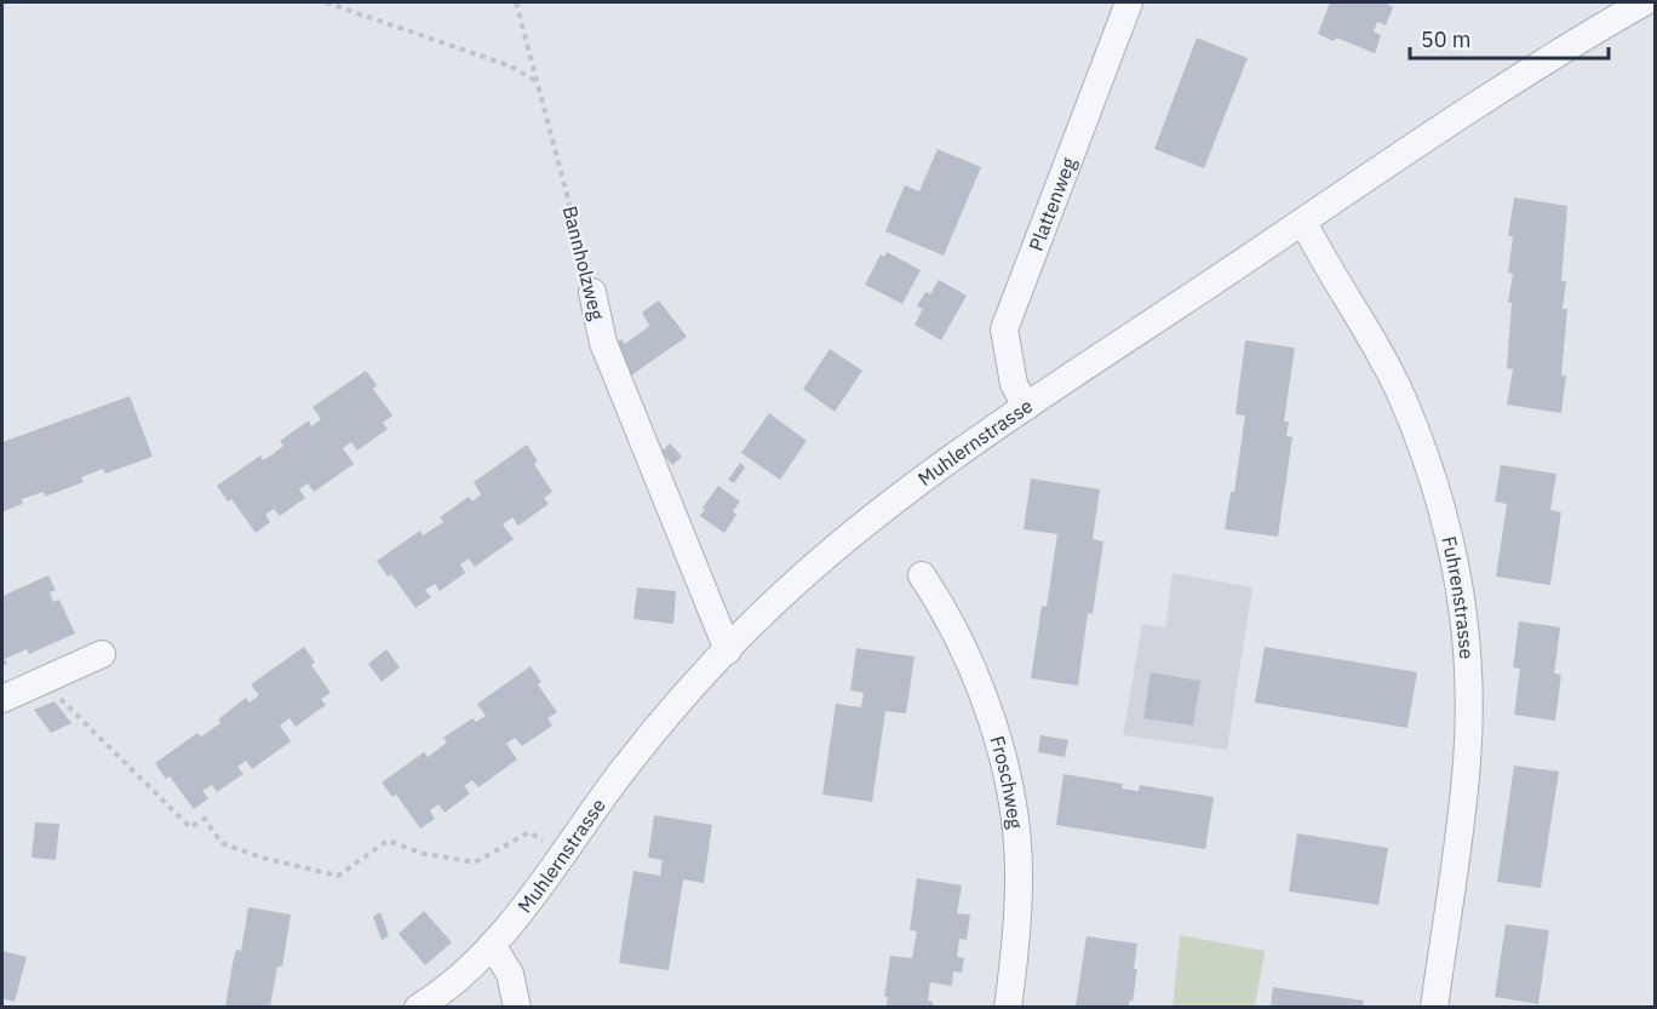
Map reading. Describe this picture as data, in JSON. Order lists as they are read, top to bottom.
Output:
{
  "streets": {
    "street": [
      "Plattenweg",
      "Bannholzweg",
      "Muhlernstrasse",
      "Fuhrenstrasse",
      "Froschweg"
    ]
  },
  "crossings": [
    ["Plattenweg", "Muhlernstrasse"],
    ["Bannholzweg", "Muhlernstrasse"],
    ["Muhlernstrasse", "Fuhrenstrasse"]
  ],
  "scale_bar": "50 m"
}
